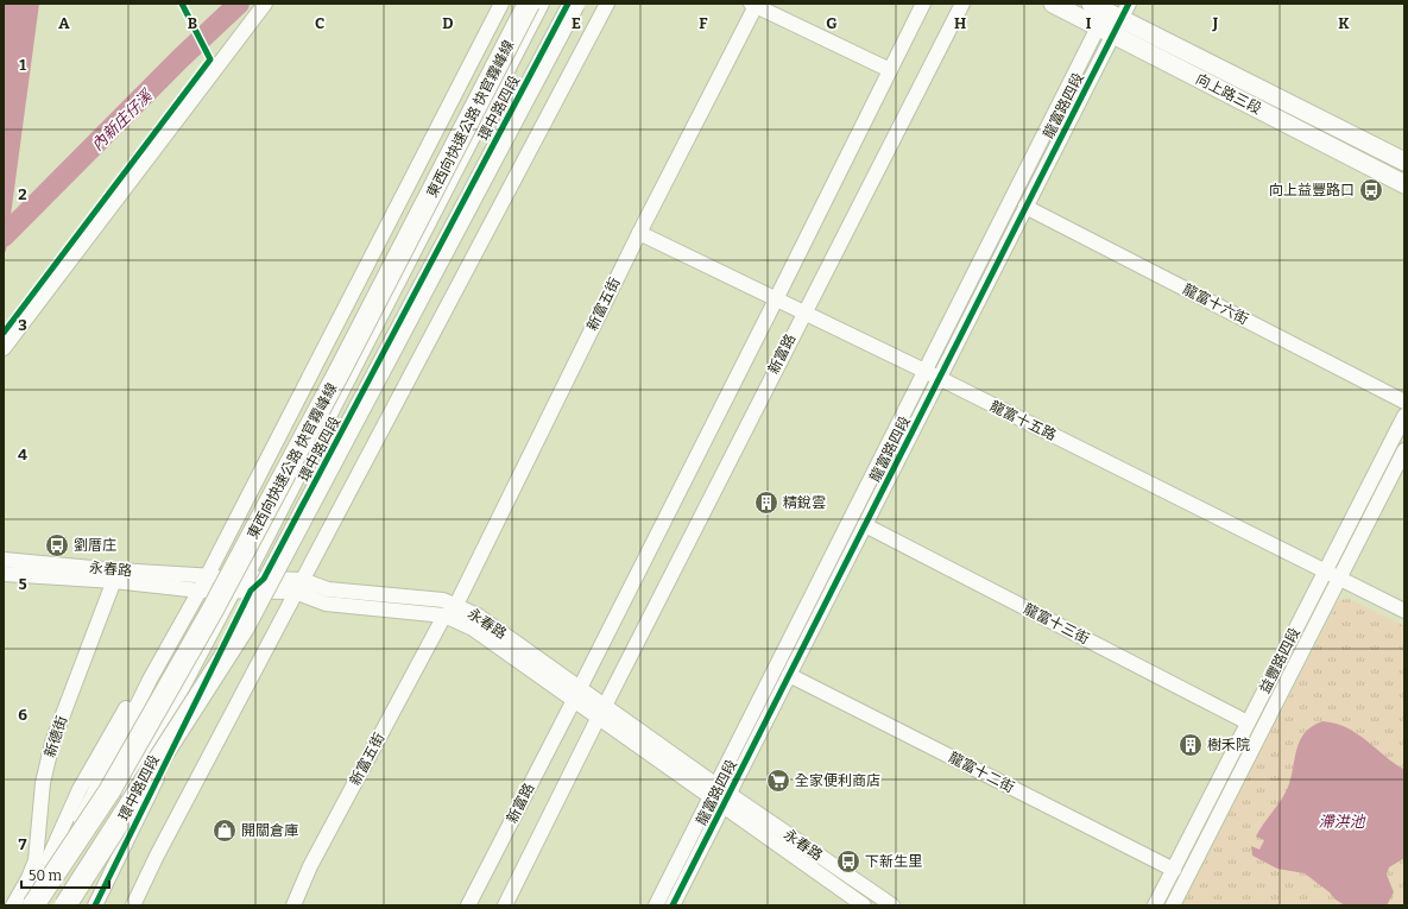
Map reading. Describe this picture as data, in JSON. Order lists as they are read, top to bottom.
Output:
{
  "streets": {
    "highway": ["東西向快速公路 快官霧峰線"],
    "main road": ["向上路三段"],
    "street": [
      "龍富路四段",
      "環中路四段",
      "新富五街",
      "龍富十六街",
      "新富路",
      "龍富十五路",
      "永春路",
      "龍富十三街",
      "益豐路四段",
      "新德街",
      "龍富十二街"
    ]
  },
  "crossings": [
    ["向上路三段", "龍富路四段"],
    ["龍富路四段", "龍富十六街"],
    ["龍富路四段", "龍富十五路"],
    ["龍富路四段", "永春路"],
    ["龍富路四段", "龍富十三街"],
    ["龍富路四段", "龍富十二街"],
    ["環中路四段", "永春路"],
    ["新富五街", "龍富十五路"],
    ["新富五街", "永春路"],
    ["新富路", "龍富十五路"],
    ["新富路", "永春路"],
    ["龍富十五路", "益豐路四段"],
    ["永春路", "新德街"],
    ["龍富十三街", "益豐路四段"],
    ["益豐路四段", "龍富十二街"]
  ],
  "water": ["內新庄仔溪", "滯洪池"],
  "places": {
    "bus stop": ["向上益豐路口", "劉厝庄", "下新生里"],
    "building": ["精銳雲", "樹禾院"],
    "supermarket": ["全家便利商店"],
    "shop": ["開關倉庫"]
  },
  "scale_bar": "50 m",
  "grid": {
    "columns": [
      "A",
      "B",
      "C",
      "D",
      "E",
      "F",
      "G",
      "H",
      "I",
      "J",
      "K"
    ],
    "rows": [
      "1",
      "2",
      "3",
      "4",
      "5",
      "6",
      "7"
    ]
  }
}
